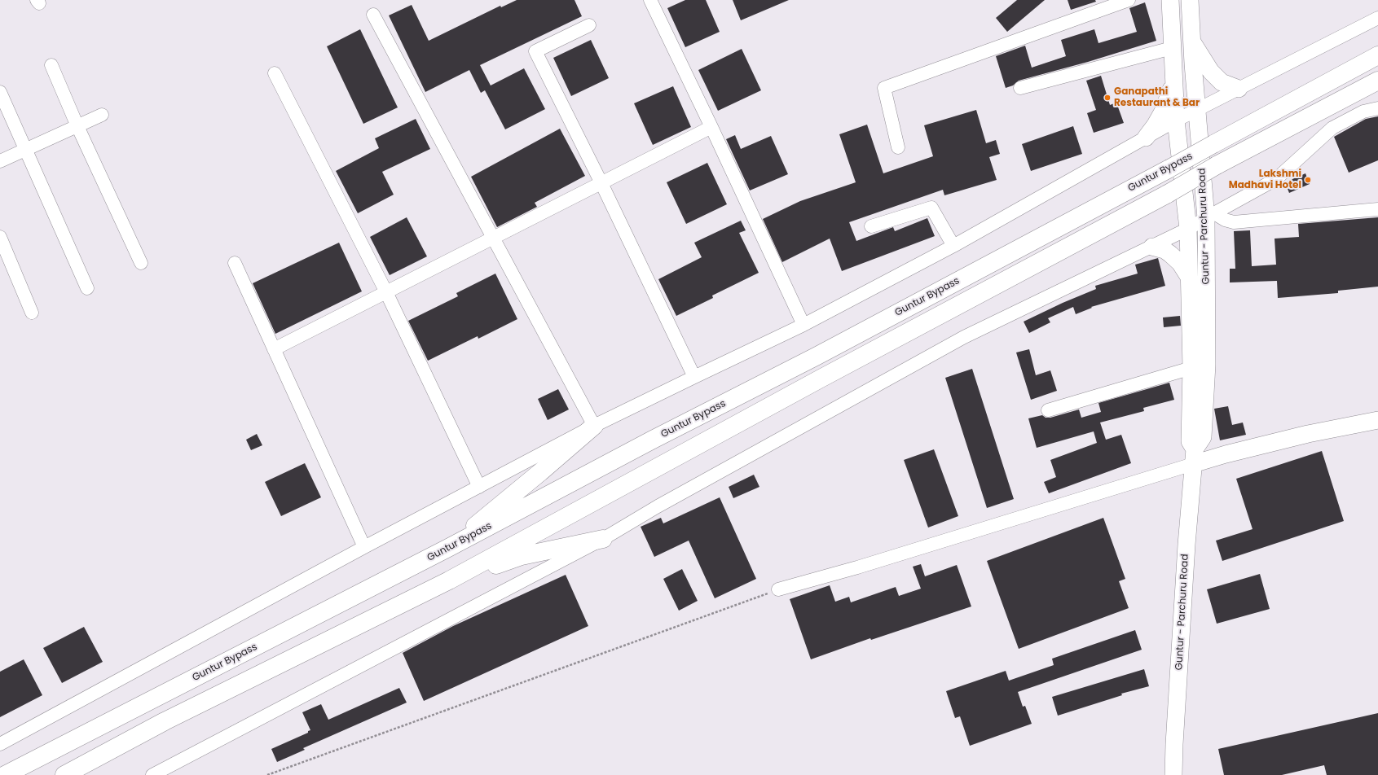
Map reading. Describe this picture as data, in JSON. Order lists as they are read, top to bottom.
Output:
{
  "streets": {
    "highway": ["Guntur Bypass"],
    "main road": ["Guntur - Parchuru Road"]
  },
  "places": ["Ganapathi Restaurant & Bar", "Lakshmi Madhavi Hotel"]
}
